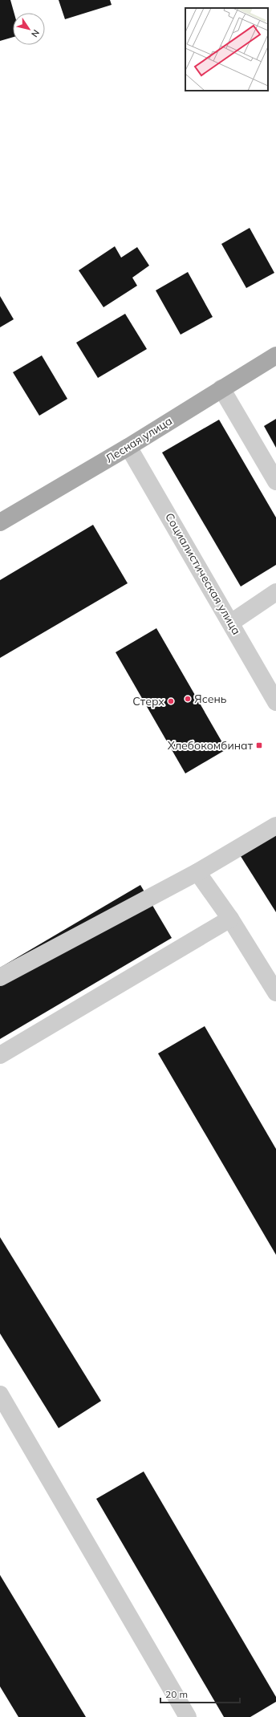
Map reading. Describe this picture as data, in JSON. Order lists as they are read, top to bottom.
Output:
{
  "streets": {
    "main road": ["Лесная улица"],
    "street": ["Социалистическая улица"]
  },
  "crossings": [
    ["Лесная улица", "Социалистическая улица"]
  ],
  "places": {
    "other": ["Ясень", "Стерх"],
    "transit": ["Хлебокомбинат"]
  },
  "scale_bar": "20 m",
  "north": "bottom right"
}
